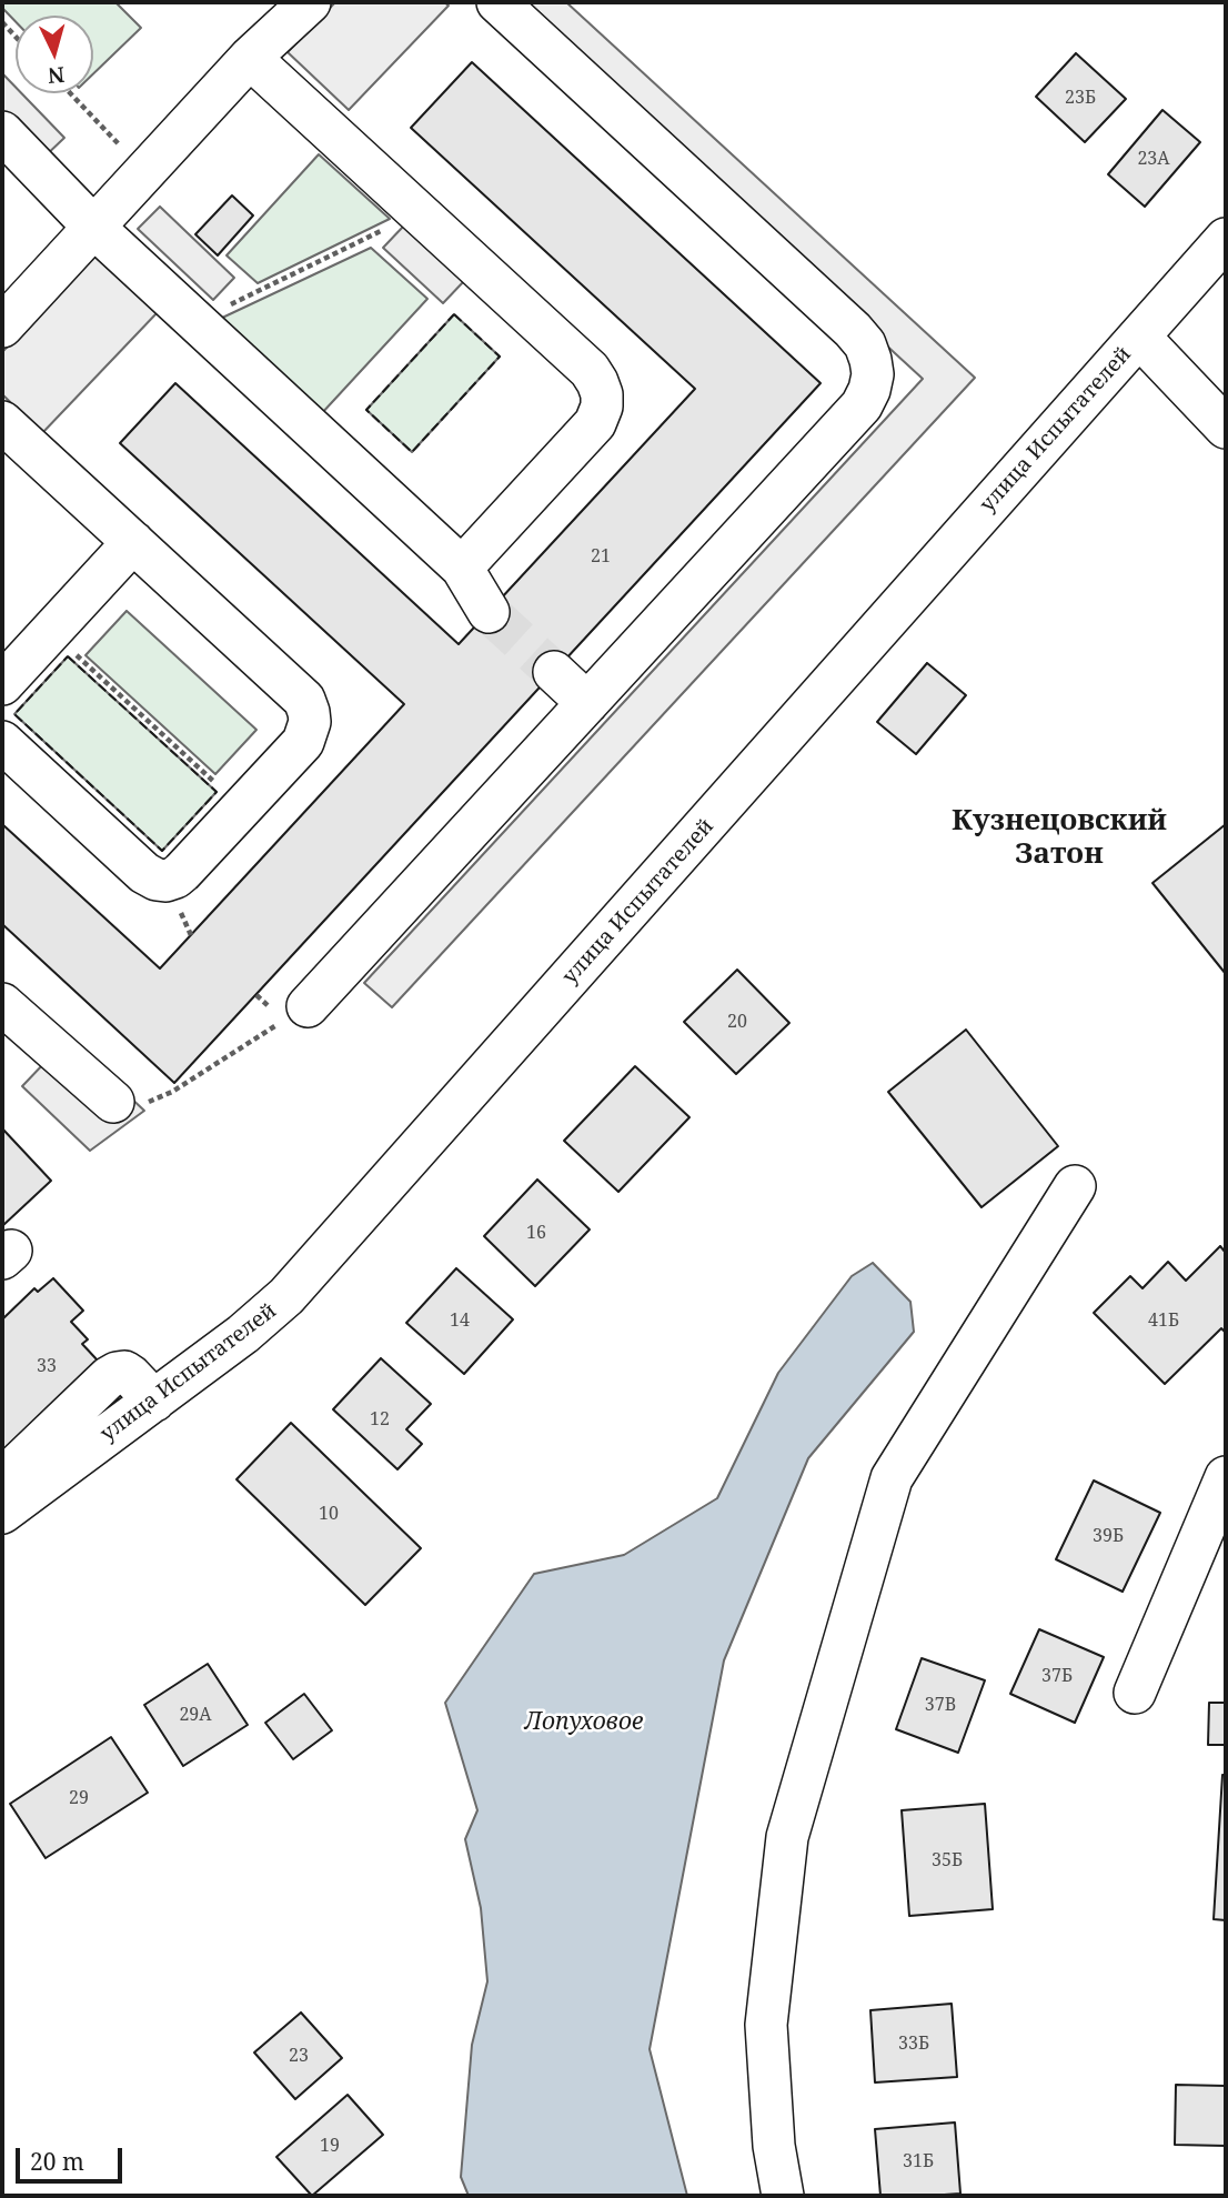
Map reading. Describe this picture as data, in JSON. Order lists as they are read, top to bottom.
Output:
{
  "streets": {
    "street": ["улица Испытателей"]
  },
  "districts": ["Кузнецовский Затон"],
  "water": ["Лопуховое"],
  "house_numbers": [
    "23Б",
    "23А",
    "21",
    "20",
    "16",
    "14",
    "41Б",
    "33",
    "12",
    "10",
    "39Б",
    "37Б",
    "37В",
    "29А",
    "29",
    "35Б",
    "33Б",
    "23",
    "19",
    "31Б"
  ],
  "scale_bar": "20 m",
  "north": "bottom"
}
